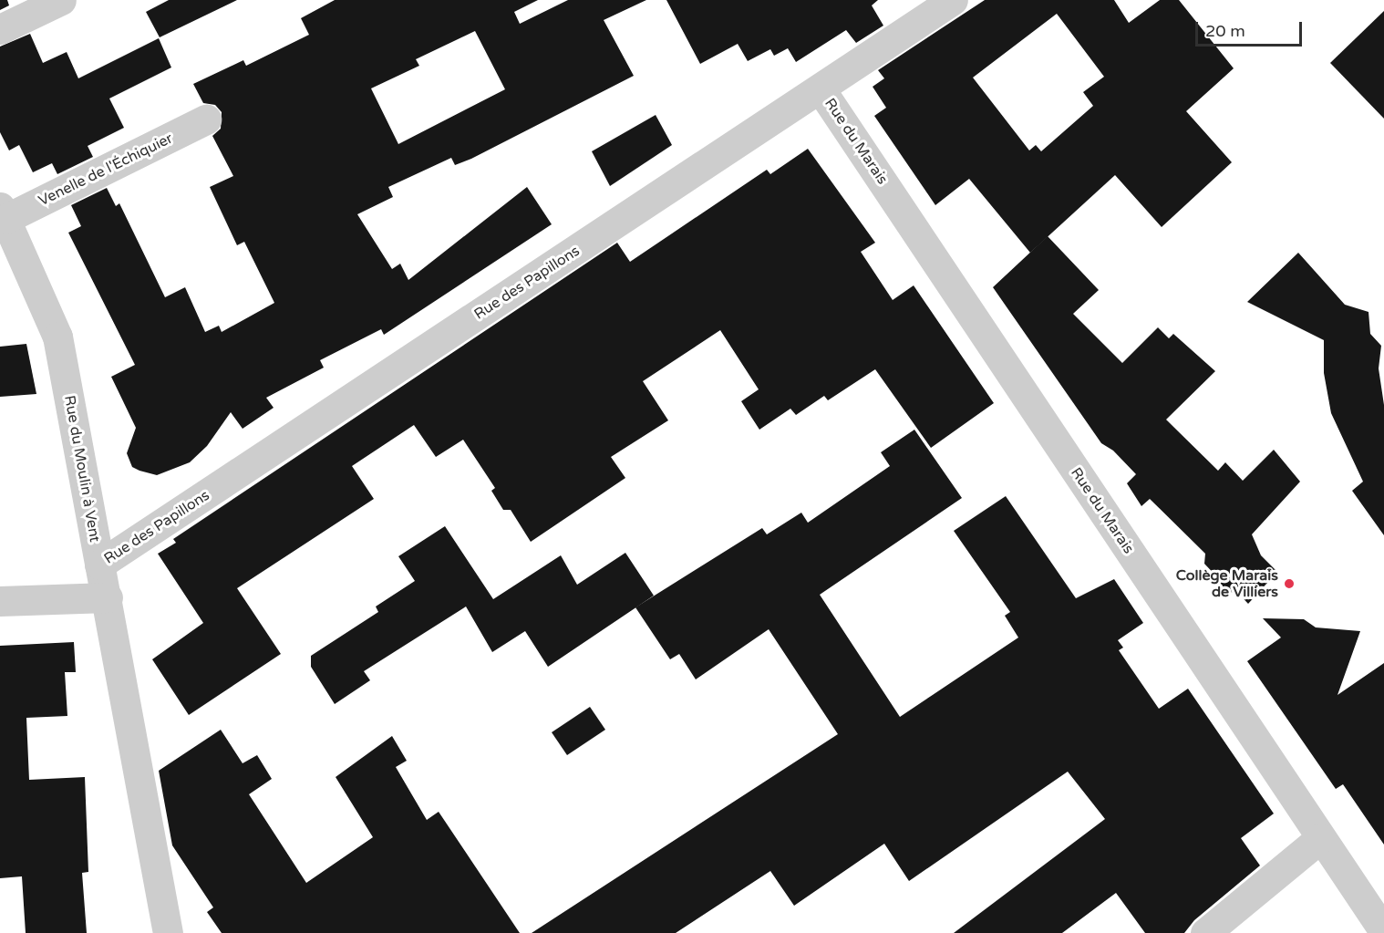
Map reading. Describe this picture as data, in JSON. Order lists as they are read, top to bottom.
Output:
{
  "streets": {
    "street": [
      "Rue du Marais",
      "Venelle de l'Échiquier",
      "Rue des Papillons",
      "Rue du Moulin à Vent"
    ]
  },
  "crossings": [
    ["Rue du Marais", "Rue des Papillons"],
    ["Venelle de l'Échiquier", "Rue du Moulin à Vent"],
    ["Rue des Papillons", "Rue du Moulin à Vent"]
  ],
  "places": ["Collège Marais de Villiers"],
  "scale_bar": "20 m"
}
